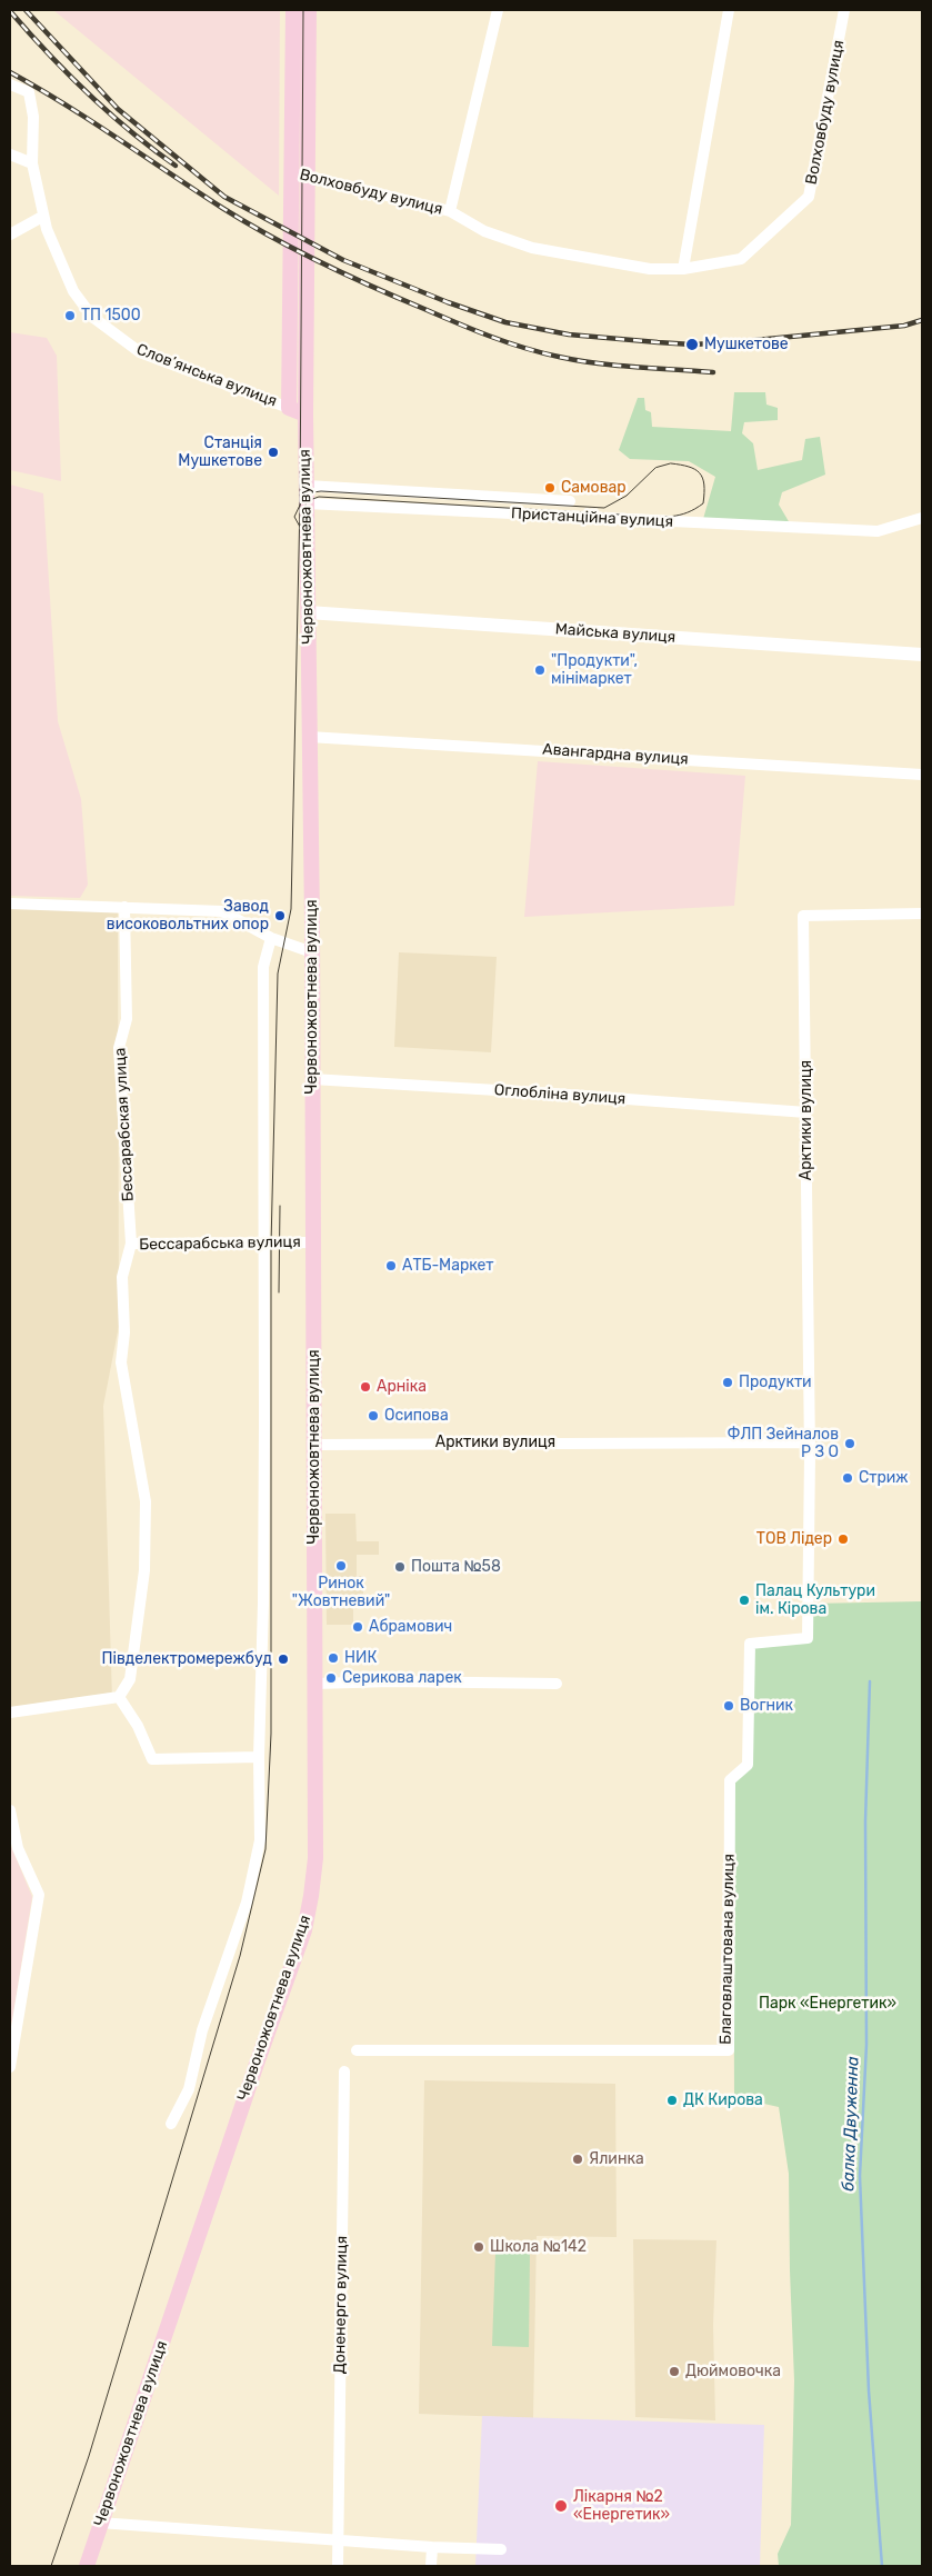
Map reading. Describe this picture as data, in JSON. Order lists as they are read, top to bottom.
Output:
{
  "streets": {
    "main road": ["Червоножовтнева вулиця"],
    "street": [
      "Волховбуду вулиця",
      "Слов’янська вулиця",
      "Пристанційна вулиця",
      "Майська вулиця",
      "Авангардна вулиця",
      "Оглобліна вулиця",
      "Арктики вулиця",
      "Бессарабская улица",
      "Бессарабська вулиця",
      "Благовлаштована вулиця",
      "Доненерго вулиця"
    ]
  },
  "crossings": [
    ["Волховбуду вулиця", "Червоножовтнева вулиця"],
    ["Пристанційна вулиця", "Червоножовтнева вулиця"],
    ["Червоножовтнева вулиця", "Майська вулиця"],
    ["Червоножовтнева вулиця", "Авангардна вулиця"],
    ["Червоножовтнева вулиця", "Оглобліна вулиця"],
    ["Червоножовтнева вулиця", "Арктики вулиця"],
    ["Червоножовтнева вулиця", "Бессарабська вулиця"],
    ["Оглобліна вулиця", "Арктики вулиця"],
    ["Арктики вулиця", "Благовлаштована вулиця"],
    ["Бессарабская улица", "Бессарабська вулиця"]
  ],
  "water": ["балка Двуженна"],
  "parks": ["Парк «Енергетик»"],
  "places": [
    "ТП 1500",
    "Мушкетове",
    "Станція Мушкетове",
    "Самовар",
    "\"Продукти\", мінімаркет",
    "Завод високовольтних опор",
    "АТБ-Маркет",
    "Продукти",
    "Арніка",
    "Осипова",
    "ФЛП Зейналов Р З О",
    "Стриж",
    "ТОВ Лідер",
    "Ринок \"Жовтневий\"",
    "Пошта №58",
    "Палац Культури ім. Кірова",
    "Абрамович",
    "НИК",
    "Півделектромережбуд",
    "Серикова ларек",
    "Вогник",
    "ДК Кирова",
    "Ялинка",
    "Школа №142",
    "Дюймовочка",
    "Лікарня №2 «Енергетик»"
  ]
}
